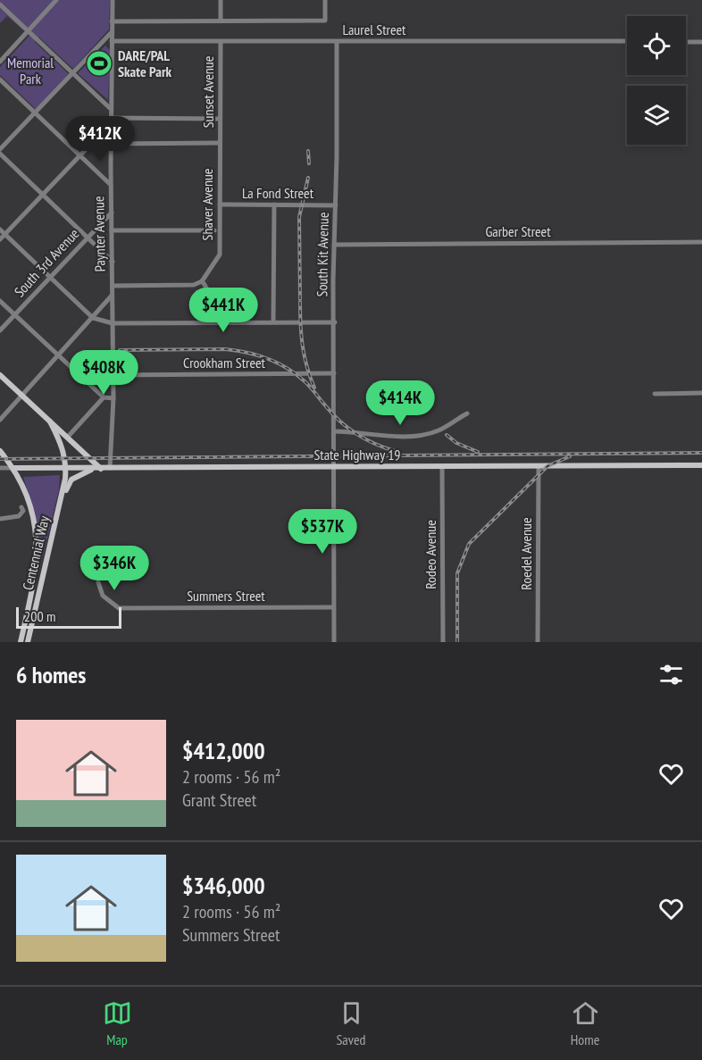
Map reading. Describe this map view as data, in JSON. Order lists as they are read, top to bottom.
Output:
{
  "streets": {
    "main road": ["State Highway 19", "Centennial Way"],
    "street": [
      "Laurel Street",
      "Sunset Avenue",
      "La Fond Street",
      "Shaver Avenue",
      "Garber Street",
      "Paynter Avenue",
      "South Kit Avenue",
      "South 3rd Avenue",
      "Crookham Street",
      "Roedel Avenue",
      "Rodeo Avenue",
      "Summers Street"
    ]
  },
  "crossings": [
    ["Laurel Street", "Sunset Avenue"],
    ["Laurel Street", "Paynter Avenue"],
    ["Laurel Street", "South Kit Avenue"],
    ["Sunset Avenue", "Shaver Avenue"],
    ["La Fond Street", "Shaver Avenue"],
    ["La Fond Street", "South Kit Avenue"],
    ["Garber Street", "South Kit Avenue"],
    ["Paynter Avenue", "South 3rd Avenue"],
    ["Paynter Avenue", "Crookham Street"],
    ["Paynter Avenue", "State Highway 19"],
    ["South Kit Avenue", "Crookham Street"],
    ["South Kit Avenue", "State Highway 19"],
    ["South Kit Avenue", "Summers Street"],
    ["State Highway 19", "Centennial Way"],
    ["State Highway 19", "Roedel Avenue"],
    ["State Highway 19", "Rodeo Avenue"]
  ],
  "parks": ["Memorial Park"],
  "places": {
    "sports": ["DARE/PAL Skate Park"]
  },
  "scale_bar": "200 m",
  "page": {
    "price": [
      "$412K",
      "$441K",
      "$408K",
      "$414K",
      "$537K",
      "$346K"
    ],
    "scale": "200 m",
    "heading": "6 homes",
    "list": [
      {
        "name": "$412,000",
        "note": "2 rooms · 56 m² · Grant Street"
      },
      {
        "name": "$346,000",
        "note": "2 rooms · 56 m² · Summers Street"
      }
    ],
    "tabs": ["Map", "Saved", "Home"]
  }
}
